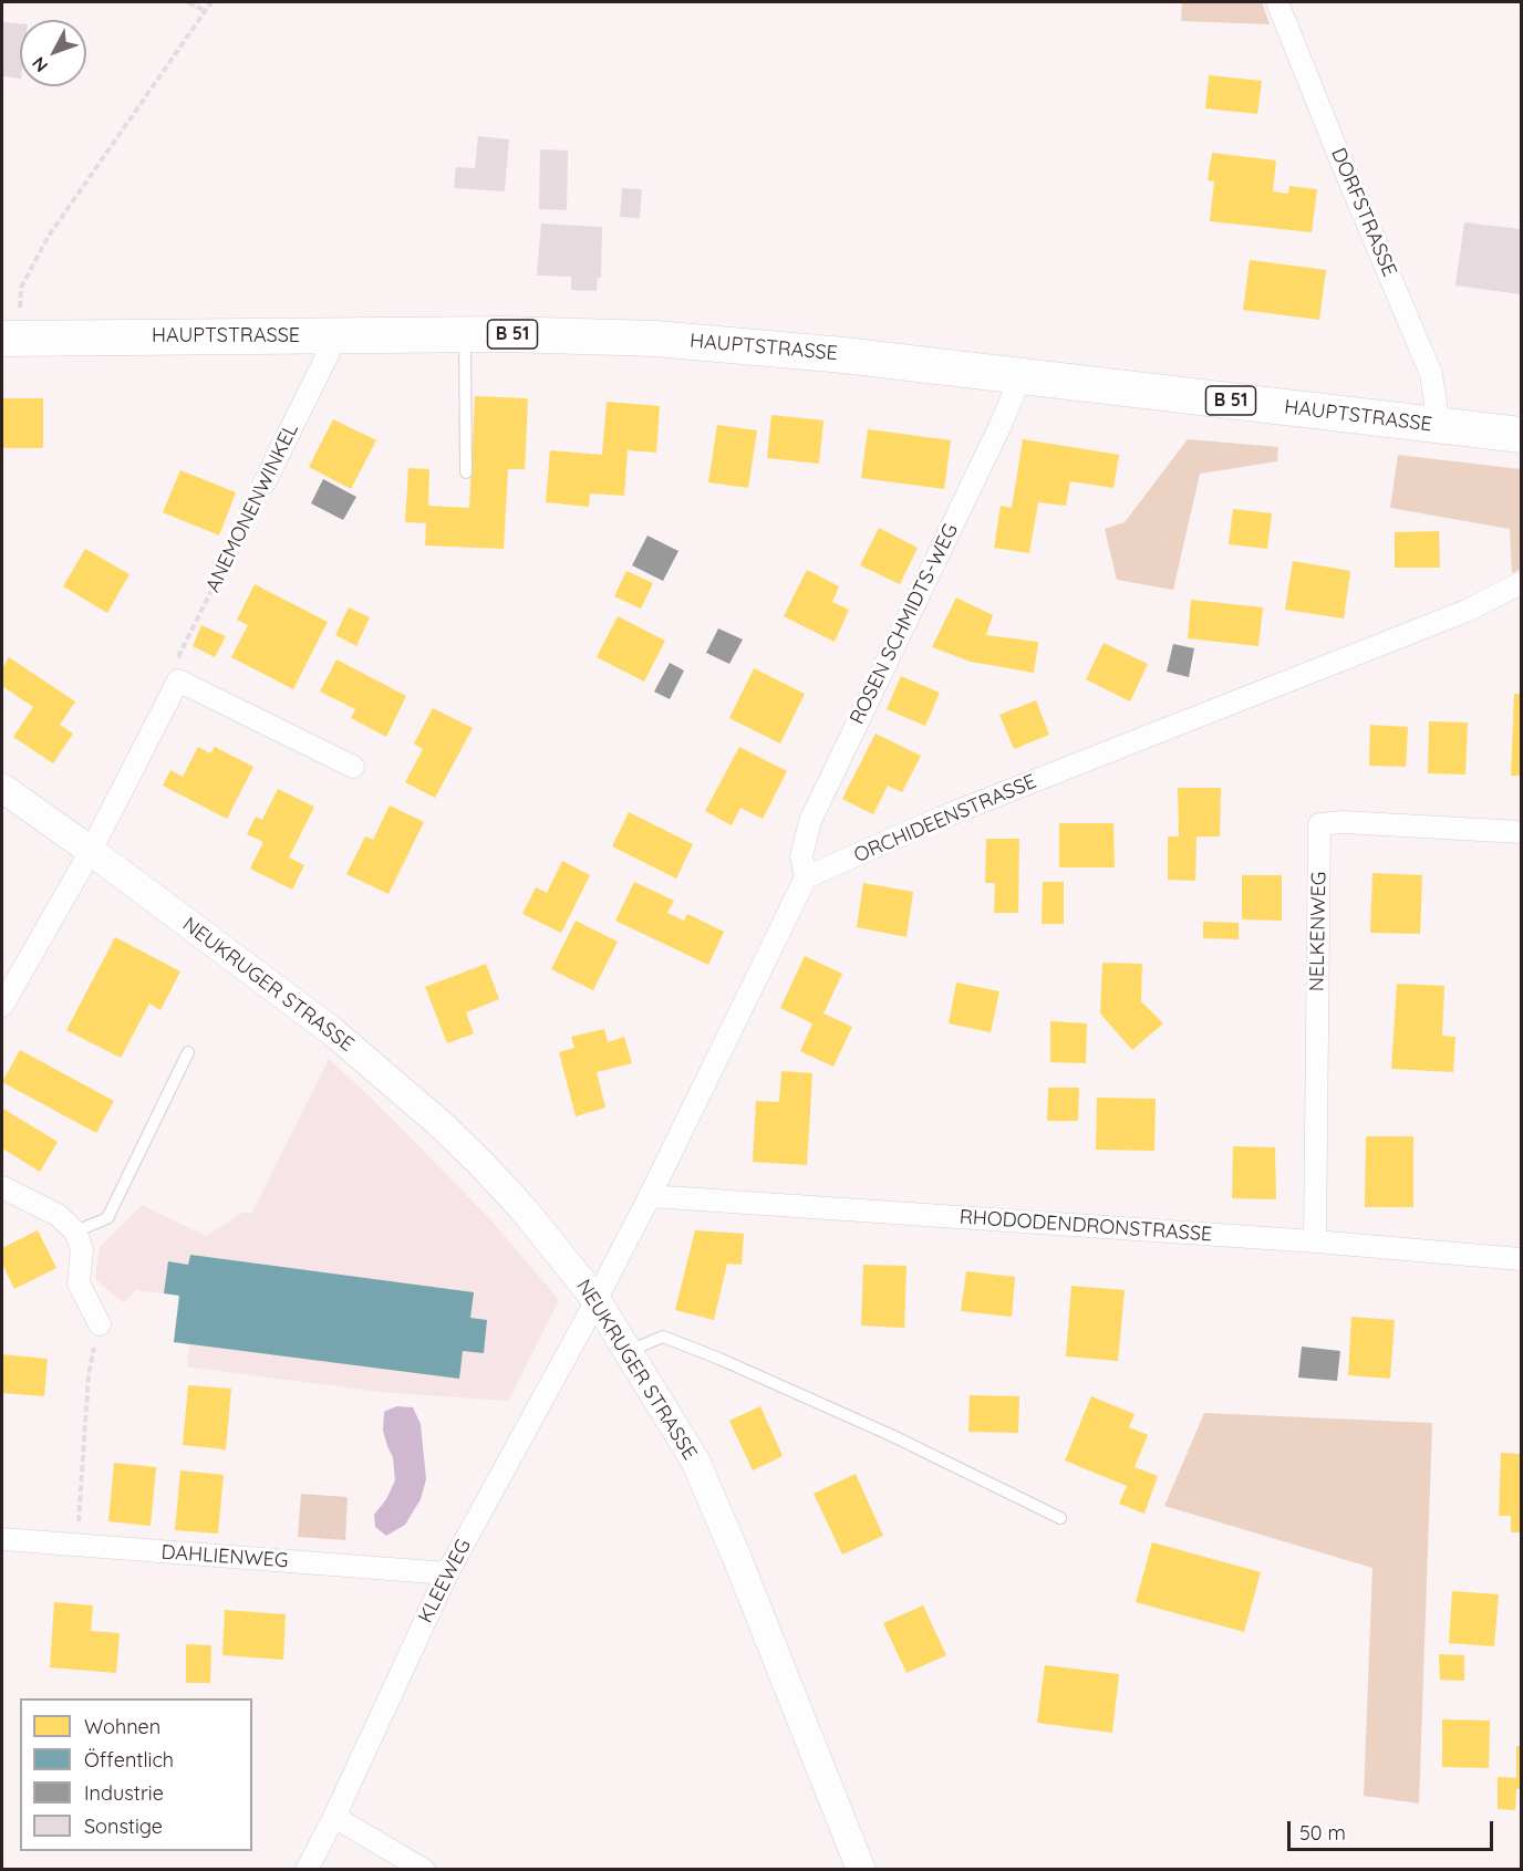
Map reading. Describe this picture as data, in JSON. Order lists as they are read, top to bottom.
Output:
{
  "streets": {
    "main road": ["B 51", "HAUPTSTRASSE"],
    "street": [
      "DORFSTRASSE",
      "ANEMONENWINKEL",
      "ROSEN SCHMIDTS-WEG",
      "ORCHIDEENSTRASSE",
      "NELKENWEG",
      "NEUKRUGER STRASSE",
      "RHODODENDRONSTRASSE",
      "DAHLIENWEG",
      "KLEEWEG"
    ]
  },
  "crossings": [
    ["DORFSTRASSE", "HAUPTSTRASSE"],
    ["HAUPTSTRASSE", "ANEMONENWINKEL"],
    ["HAUPTSTRASSE", "ROSEN SCHMIDTS-WEG"],
    ["ROSEN SCHMIDTS-WEG", "ORCHIDEENSTRASSE"],
    ["NELKENWEG", "RHODODENDRONSTRASSE"],
    ["NEUKRUGER STRASSE", "KLEEWEG"],
    ["DAHLIENWEG", "KLEEWEG"]
  ],
  "legend": [
    "Wohnen",
    "Öffentlich",
    "Industrie",
    "Sonstige"
  ],
  "scale_bar": "50 m",
  "north": "bottom left"
}
